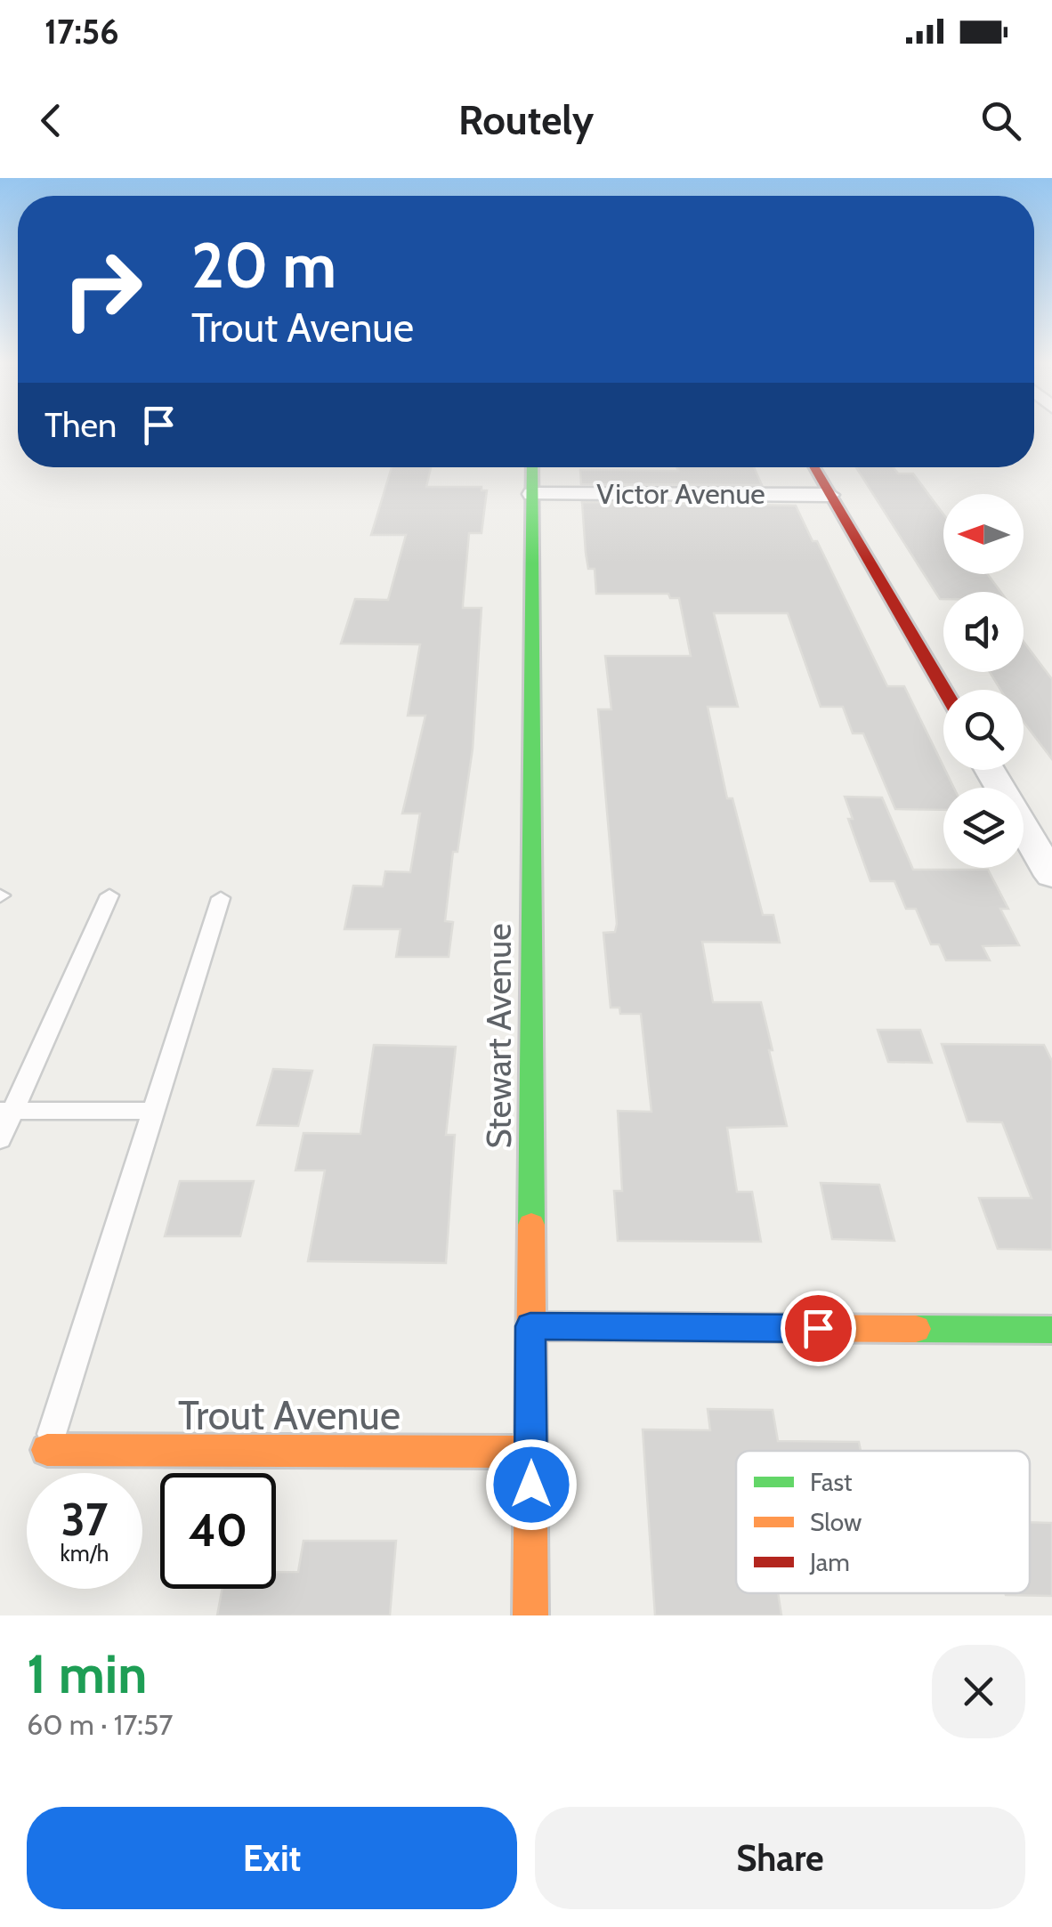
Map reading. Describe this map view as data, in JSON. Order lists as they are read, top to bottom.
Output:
{
  "streets": {
    "street": ["Victor Avenue", "Stewart Avenue", "Trout Avenue"]
  },
  "crossings": [
    ["Victor Avenue", "Stewart Avenue"],
    ["Stewart Avenue", "Trout Avenue"]
  ],
  "legend": ["Fast", "Slow", "Jam"],
  "north": "left",
  "page": {
    "status": "17:56",
    "header": "Routely",
    "turn": ["20 m", "Trout Avenue"],
    "then": "Then",
    "speed": "37 km/h",
    "limit": "40",
    "heading": ["1 min", "60 m · 17:57"],
    "buttons": ["Exit", "Share"]
  }
}
